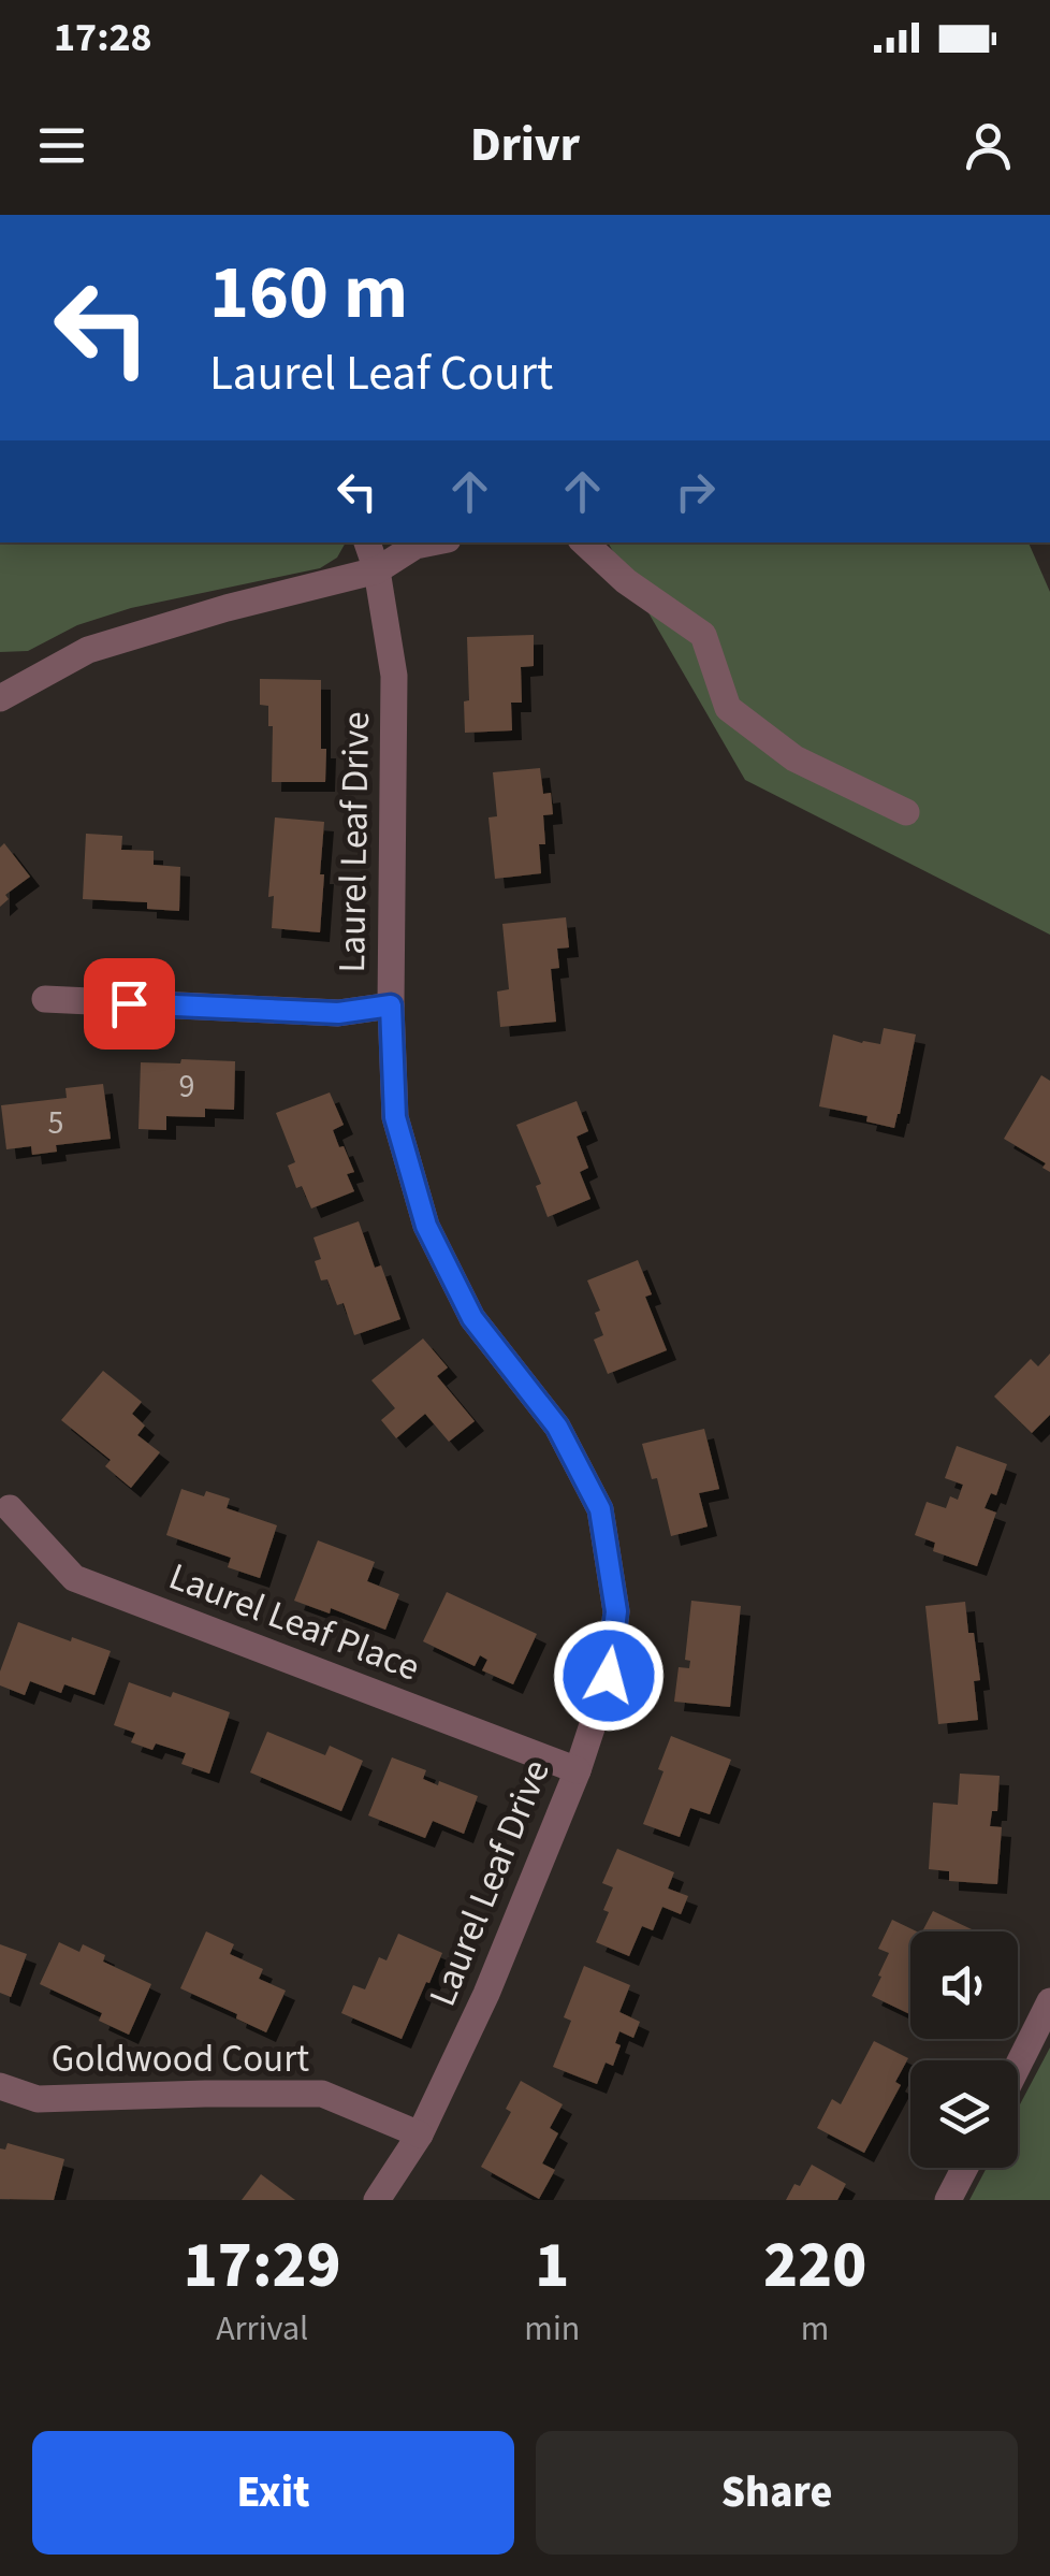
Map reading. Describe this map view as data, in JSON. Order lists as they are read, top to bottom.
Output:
{
  "streets": {
    "street": ["Laurel Leaf Drive", "Laurel Leaf Place", "Goldwood Court"]
  },
  "crossings": [
    ["Laurel Leaf Drive", "Laurel Leaf Place"],
    ["Laurel Leaf Drive", "Goldwood Court"]
  ],
  "house_numbers": ["9", "5"],
  "page": {
    "status": "17:28",
    "header": "Drivr",
    "turn": ["160 m", "Laurel Leaf Court"],
    "eta": [
      "17:29",
      "Arrival",
      "1",
      "min",
      "220",
      "m"
    ],
    "buttons": ["Exit", "Share"]
  }
}
